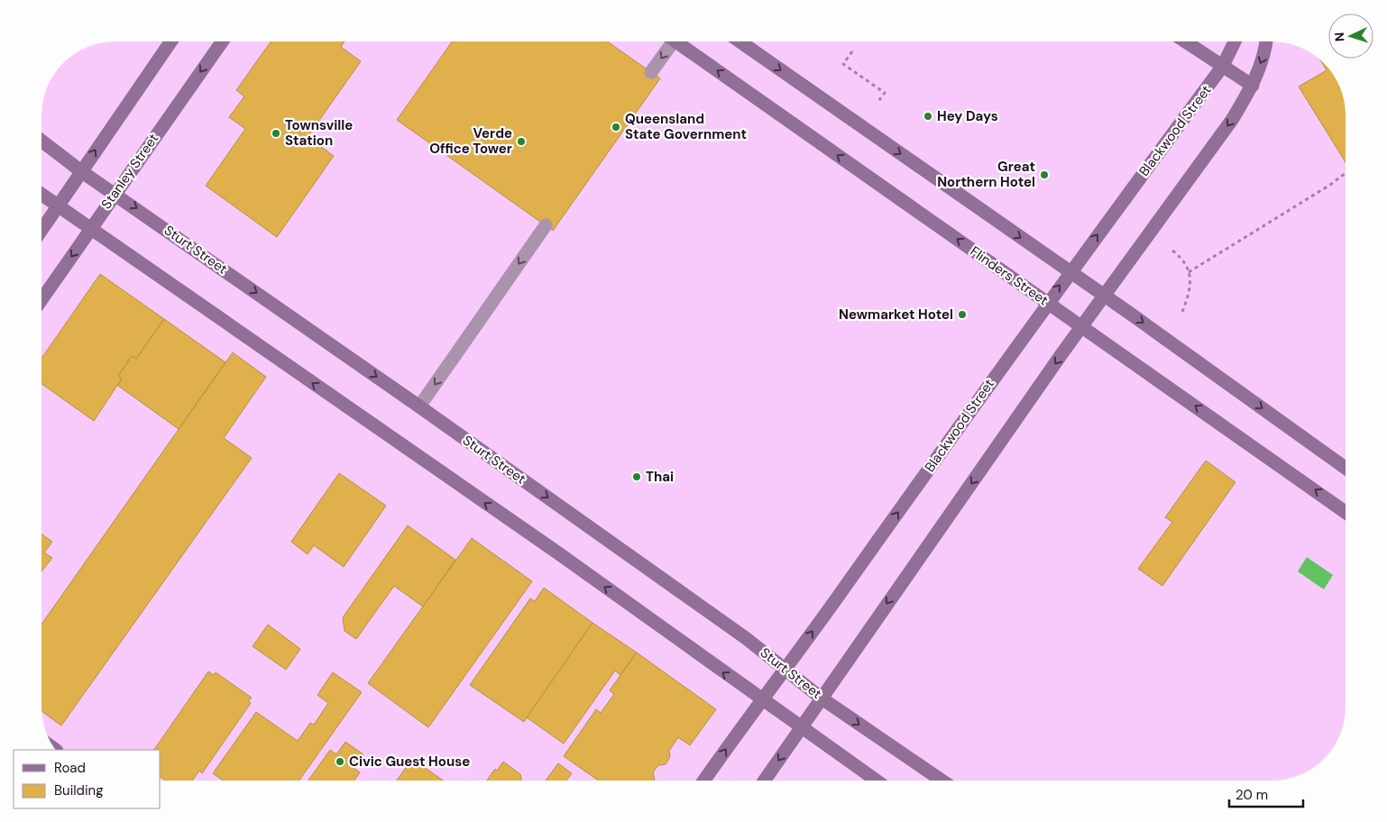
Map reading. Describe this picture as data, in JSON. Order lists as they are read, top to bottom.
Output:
{
  "streets": {
    "main road": [
      "Blackwood Street",
      "Stanley Street",
      "Sturt Street",
      "Flinders Street"
    ]
  },
  "crossings": [
    ["Blackwood Street", "Sturt Street"],
    ["Blackwood Street", "Flinders Street"],
    ["Stanley Street", "Sturt Street"]
  ],
  "places": [
    "Hey Days",
    "Queensland State Government",
    "Townsville Station",
    "Verde Office Tower",
    "Great Northern Hotel",
    "Newmarket Hotel",
    "Thai",
    "Civic Guest House"
  ],
  "legend": ["Road", "Building"],
  "scale_bar": "20 m",
  "north": "left"
}
